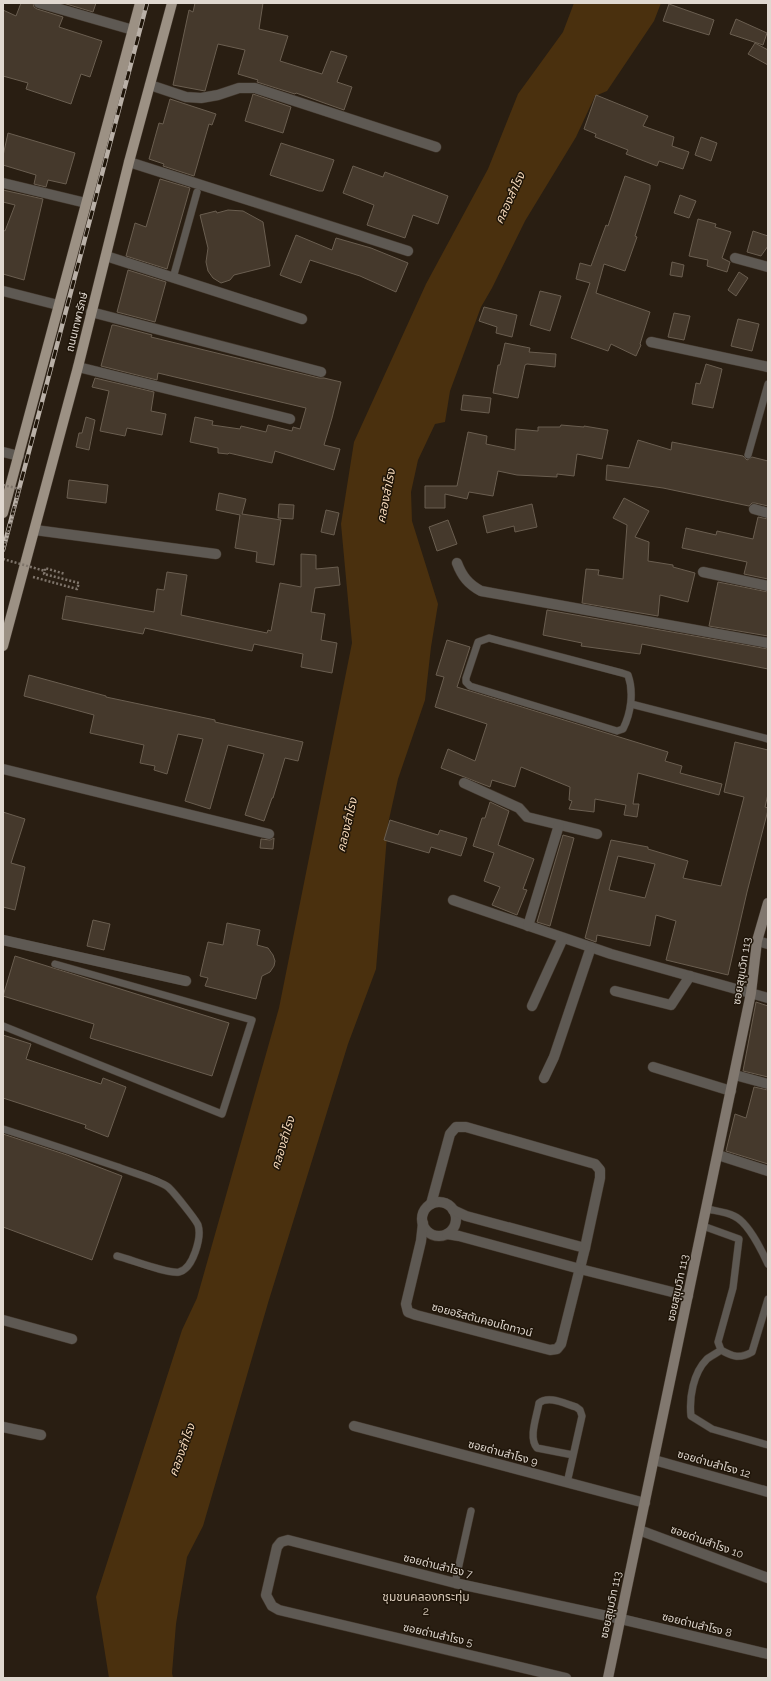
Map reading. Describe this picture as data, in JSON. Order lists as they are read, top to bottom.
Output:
{
  "streets": {
    "main road": ["ถนนเทพารักษ์", "ซอยสุขุมวิท 113"],
    "street": [
      "ซอยอริสตันคอนโดทาวน์",
      "ซอยด่านสำโรง 9",
      "ซอยด่านสำโรง 12",
      "ซอยด่านสำโรง 10",
      "ซอยด่านสำโรง 7",
      "ซอยด่านสำโรง 8",
      "ซอยด่านสำโรง 5"
    ]
  },
  "crossings": [
    ["ซอยสุขุมวิท 113", "ซอยด่านสำโรง 9"],
    ["ซอยสุขุมวิท 113", "ซอยด่านสำโรง 12"],
    ["ซอยสุขุมวิท 113", "ซอยด่านสำโรง 10"],
    ["ซอยสุขุมวิท 113", "ซอยด่านสำโรง 7"],
    ["ซอยสุขุมวิท 113", "ซอยด่านสำโรง 8"],
    ["ซอยด่านสำโรง 7", "ซอยด่านสำโรง 8"],
    ["ซอยด่านสำโรง 7", "ซอยด่านสำโรง 5"]
  ],
  "districts": ["ชุมชนคลองกระทุ่ม 2"],
  "water": ["คลองสำโรง"]
}
